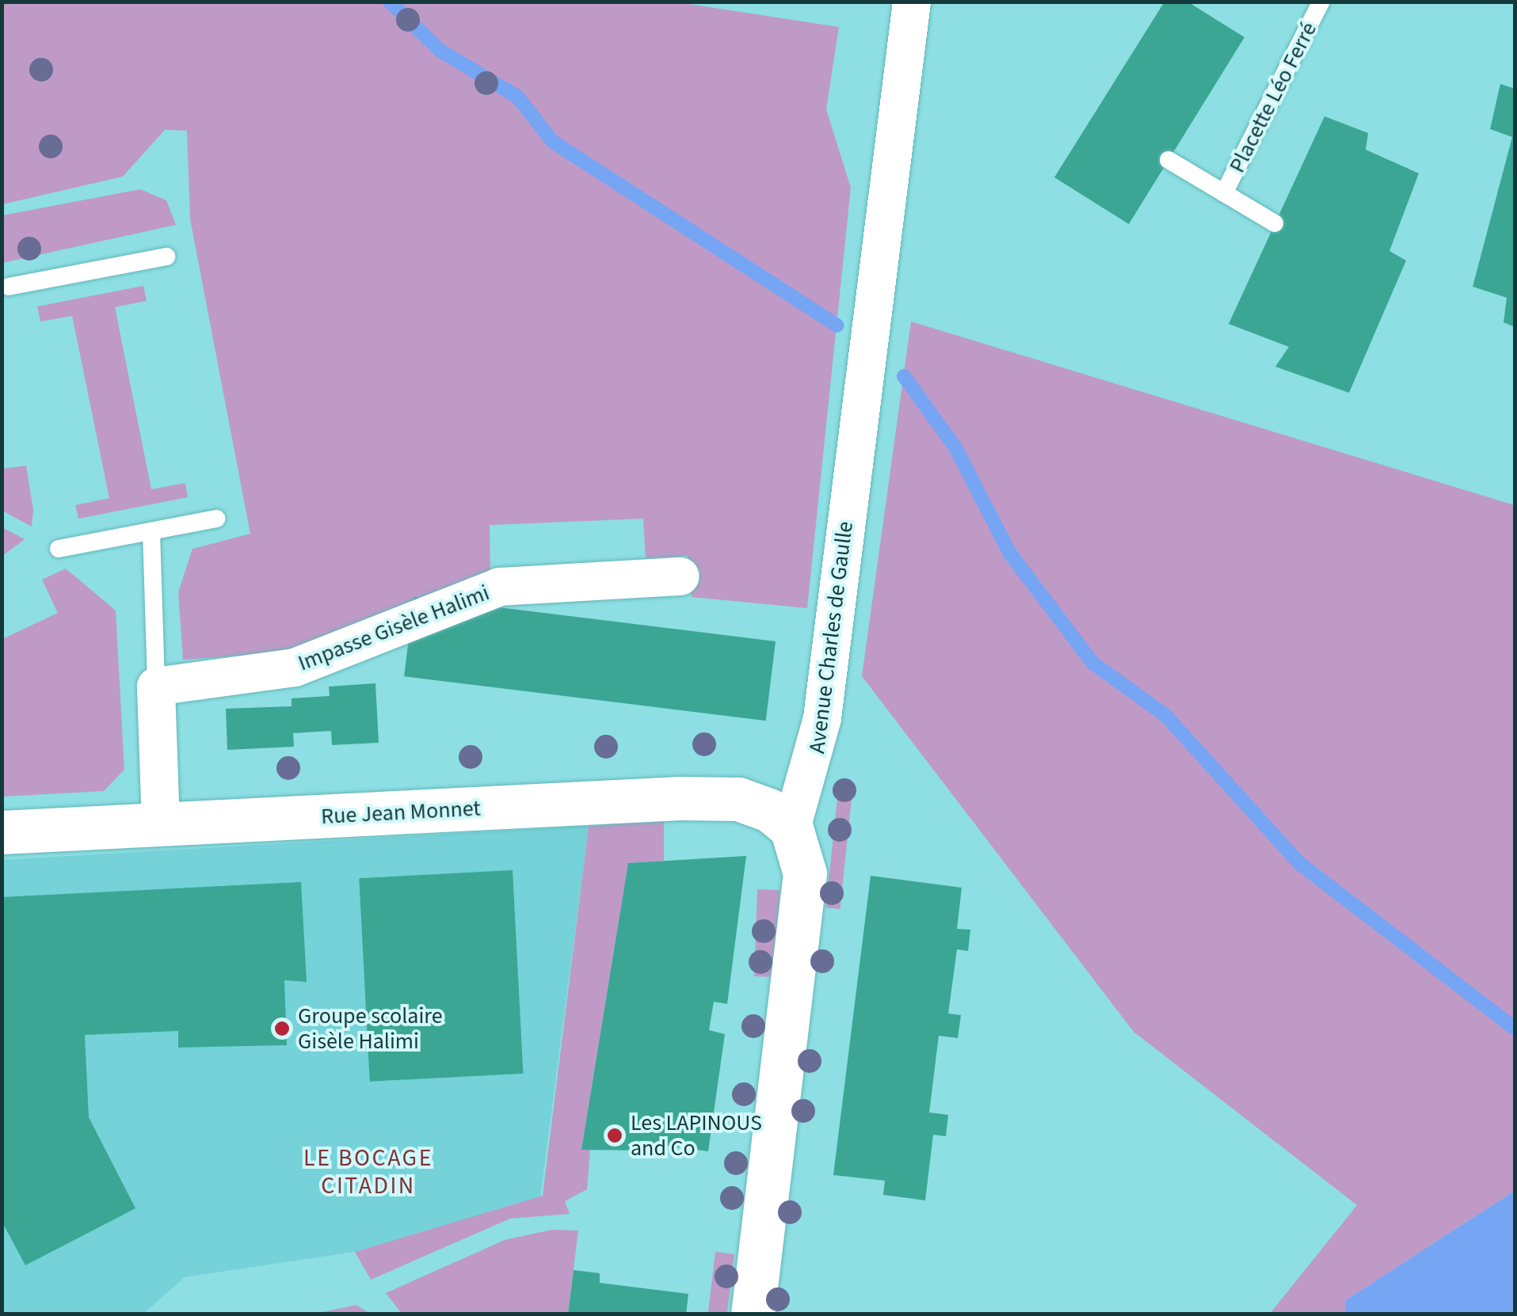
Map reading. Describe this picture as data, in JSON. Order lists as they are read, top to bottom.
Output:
{
  "streets": {
    "street": ["Impasse Gisèle Halimi", "Avenue Charles de Gaulle", "Rue Jean Monnet"],
    "lane": ["Placette Léo Ferré"]
  },
  "crossings": [
    ["Avenue Charles de Gaulle", "Rue Jean Monnet"]
  ],
  "districts": ["LE BOCAGE CITADIN"],
  "places": ["Groupe scolaire Gisèle Halimi", "Les LAPINOUS and Co"]
}
